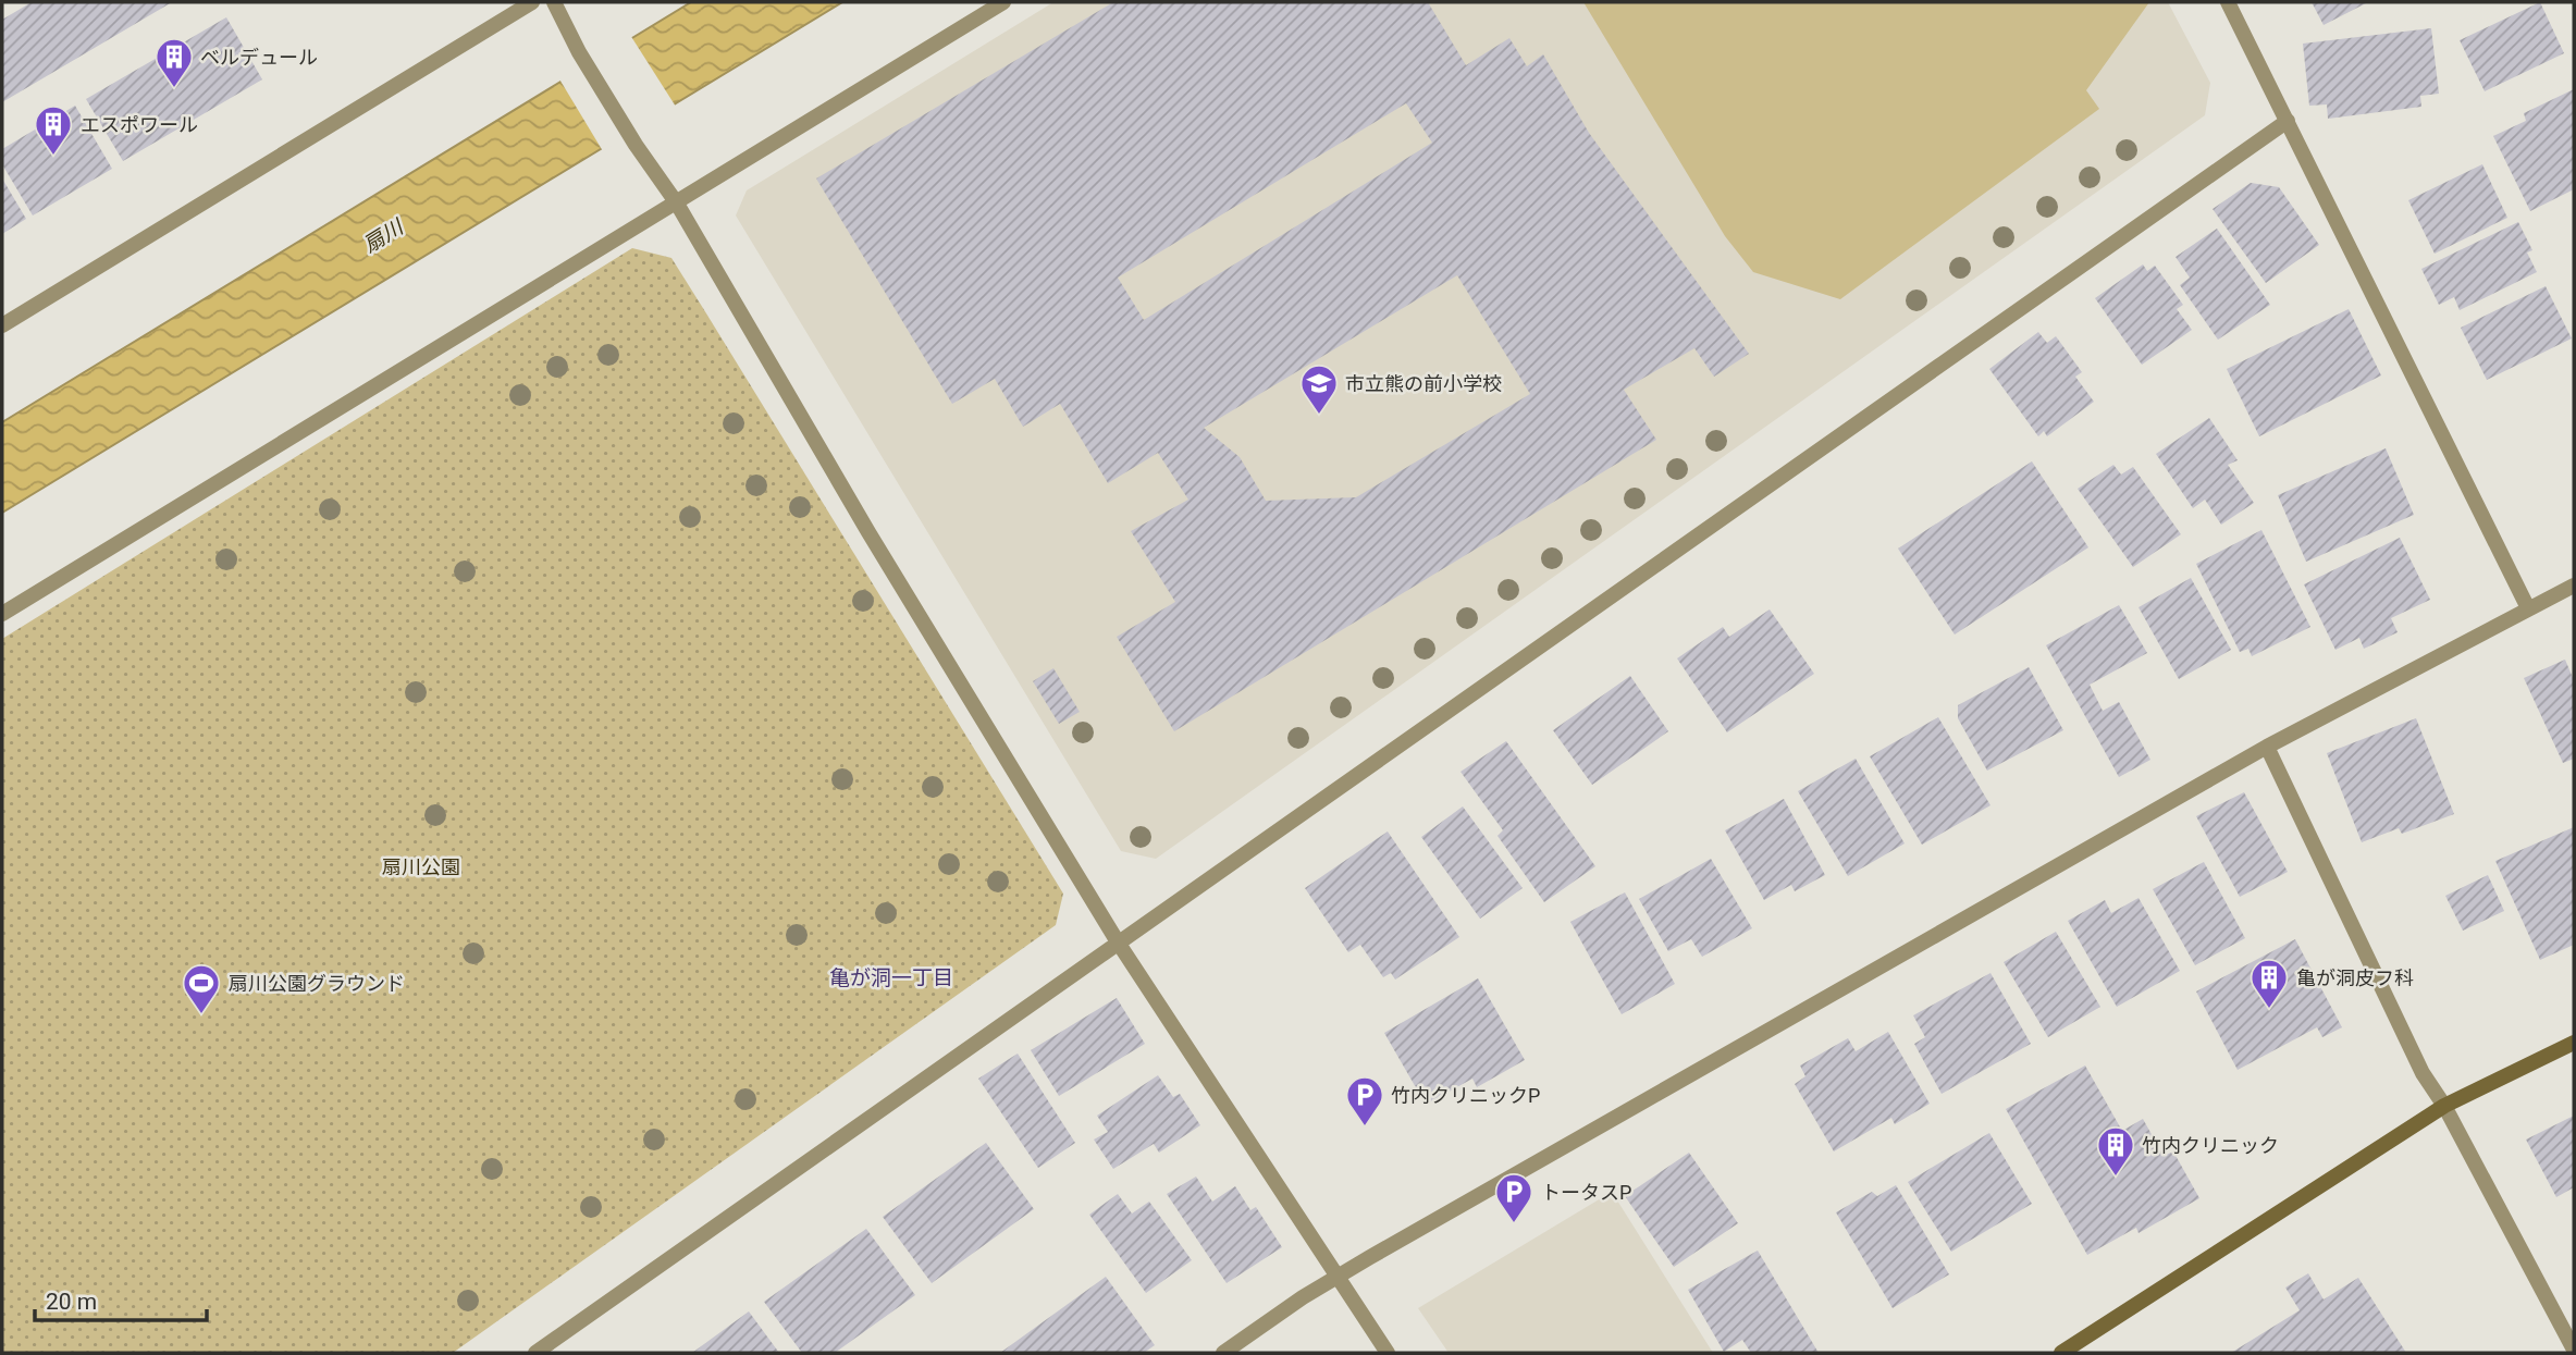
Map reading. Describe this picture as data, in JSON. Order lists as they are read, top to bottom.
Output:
{
  "districts": ["亀が洞一丁目"],
  "water": ["扇川"],
  "parks": ["扇川公園"],
  "places": {
    "building": [
      "ベルデュール",
      "エスポワール",
      "亀が洞皮フ科",
      "竹内クリニック"
    ],
    "school or university": ["市立熊の前小学校"],
    "sports": ["扇川公園グラウンド"],
    "parking": ["竹内クリニックP", "トータスP"]
  },
  "scale_bar": "20 m"
}
